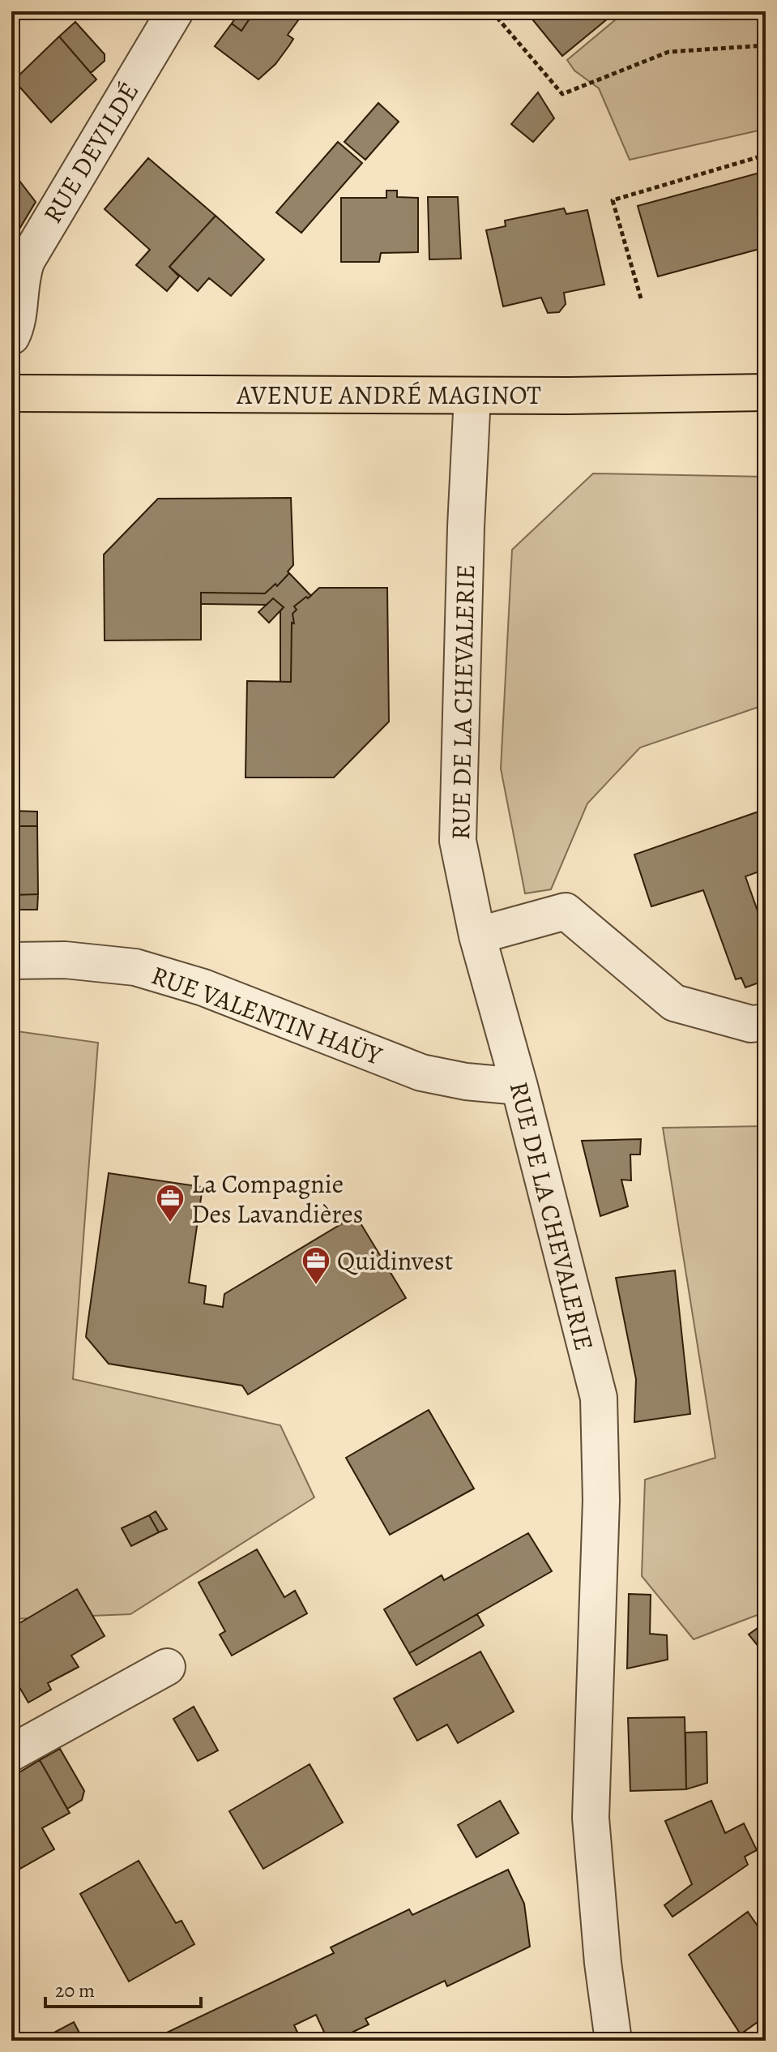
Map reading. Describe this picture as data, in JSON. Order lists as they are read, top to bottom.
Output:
{
  "streets": {
    "main road": ["AVENUE ANDRÉ MAGINOT"],
    "street": ["RUE DEVILDÉ", "RUE DE LA CHEVALERIE", "RUE VALENTIN HAÜY"]
  },
  "crossings": [
    ["AVENUE ANDRÉ MAGINOT", "RUE DE LA CHEVALERIE"],
    ["RUE DE LA CHEVALERIE", "RUE VALENTIN HAÜY"]
  ],
  "places": {
    "office": ["La Compagnie Des Lavandières", "Quidinvest"]
  },
  "scale_bar": "20 m"
}
